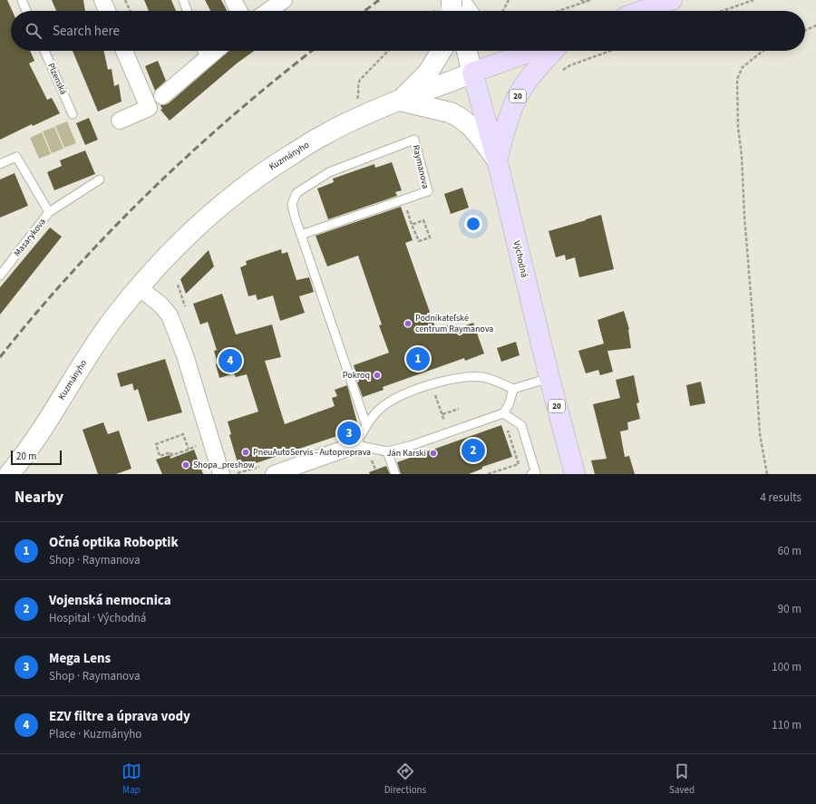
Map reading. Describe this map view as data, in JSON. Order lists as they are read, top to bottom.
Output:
{
  "streets": {
    "main road": ["20", "Východná"],
    "street": ["Kuzmányho"],
    "lane": ["Plzenská", "Raymanova", "Masarykova"]
  },
  "crossings": [
    ["20", "Východná"],
    ["Kuzmányho", "Východná"]
  ],
  "places": [
    "Podnikateľské centrum Raymanova",
    "Pokroq",
    "PneuAutoServis - Autopreprava",
    "Ján Karski",
    "Shopa_preshow"
  ],
  "scale_bar": "20 m",
  "page": {
    "search": "Search here",
    "pins": [
      "1",
      "4",
      "3",
      "2"
    ],
    "scale": "20 m",
    "heading": ["Nearby", "4 results"],
    "list": [
      {
        "mark": "1",
        "name": "Očná optika Roboptik",
        "note": "Shop · Raymanova",
        "value": "60 m"
      },
      {
        "mark": "2",
        "name": "Vojenská nemocnica",
        "note": "Hospital · Východná",
        "value": "90 m"
      },
      {
        "mark": "3",
        "name": "Mega Lens",
        "note": "Shop · Raymanova",
        "value": "100 m"
      },
      {
        "mark": "4",
        "name": "EZV filtre a úprava vody",
        "note": "Place · Kuzmányho",
        "value": "110 m"
      }
    ],
    "nav": ["Map", "Directions", "Saved"]
  }
}
